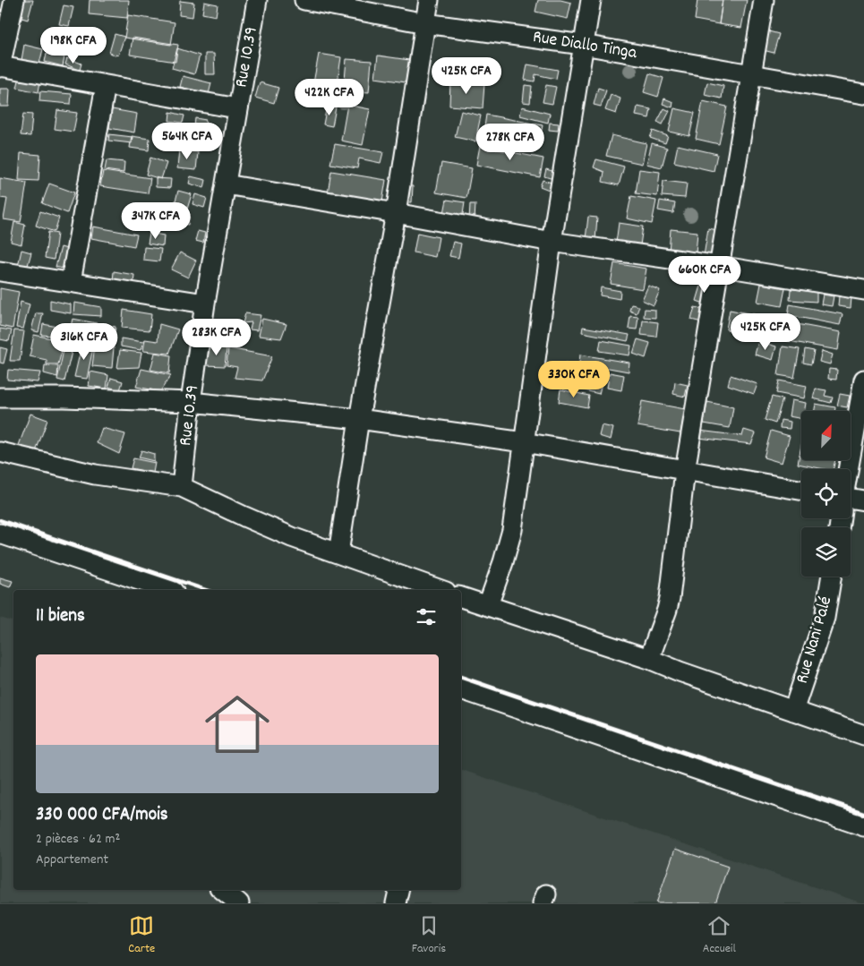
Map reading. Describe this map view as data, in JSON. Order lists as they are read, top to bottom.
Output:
{
  "streets": {
    "street": ["Rue Diallo Tinga", "Rue 10.39", "Rue Nani Palé"]
  },
  "north": "top right",
  "page": {
    "price": [
      "198K CFA",
      "425K CFA",
      "422K CFA",
      "564K CFA",
      "278K CFA",
      "347K CFA",
      "660K CFA",
      "425K CFA",
      "283K CFA",
      "316K CFA",
      "330K CFA"
    ],
    "heading": "11 biens",
    "list": [
      {
        "name": "330 000 CFA/mois",
        "note": "2 pièces · 62 m² · Appartement"
      }
    ],
    "tabs": ["Carte", "Favoris", "Accueil"]
  }
}
